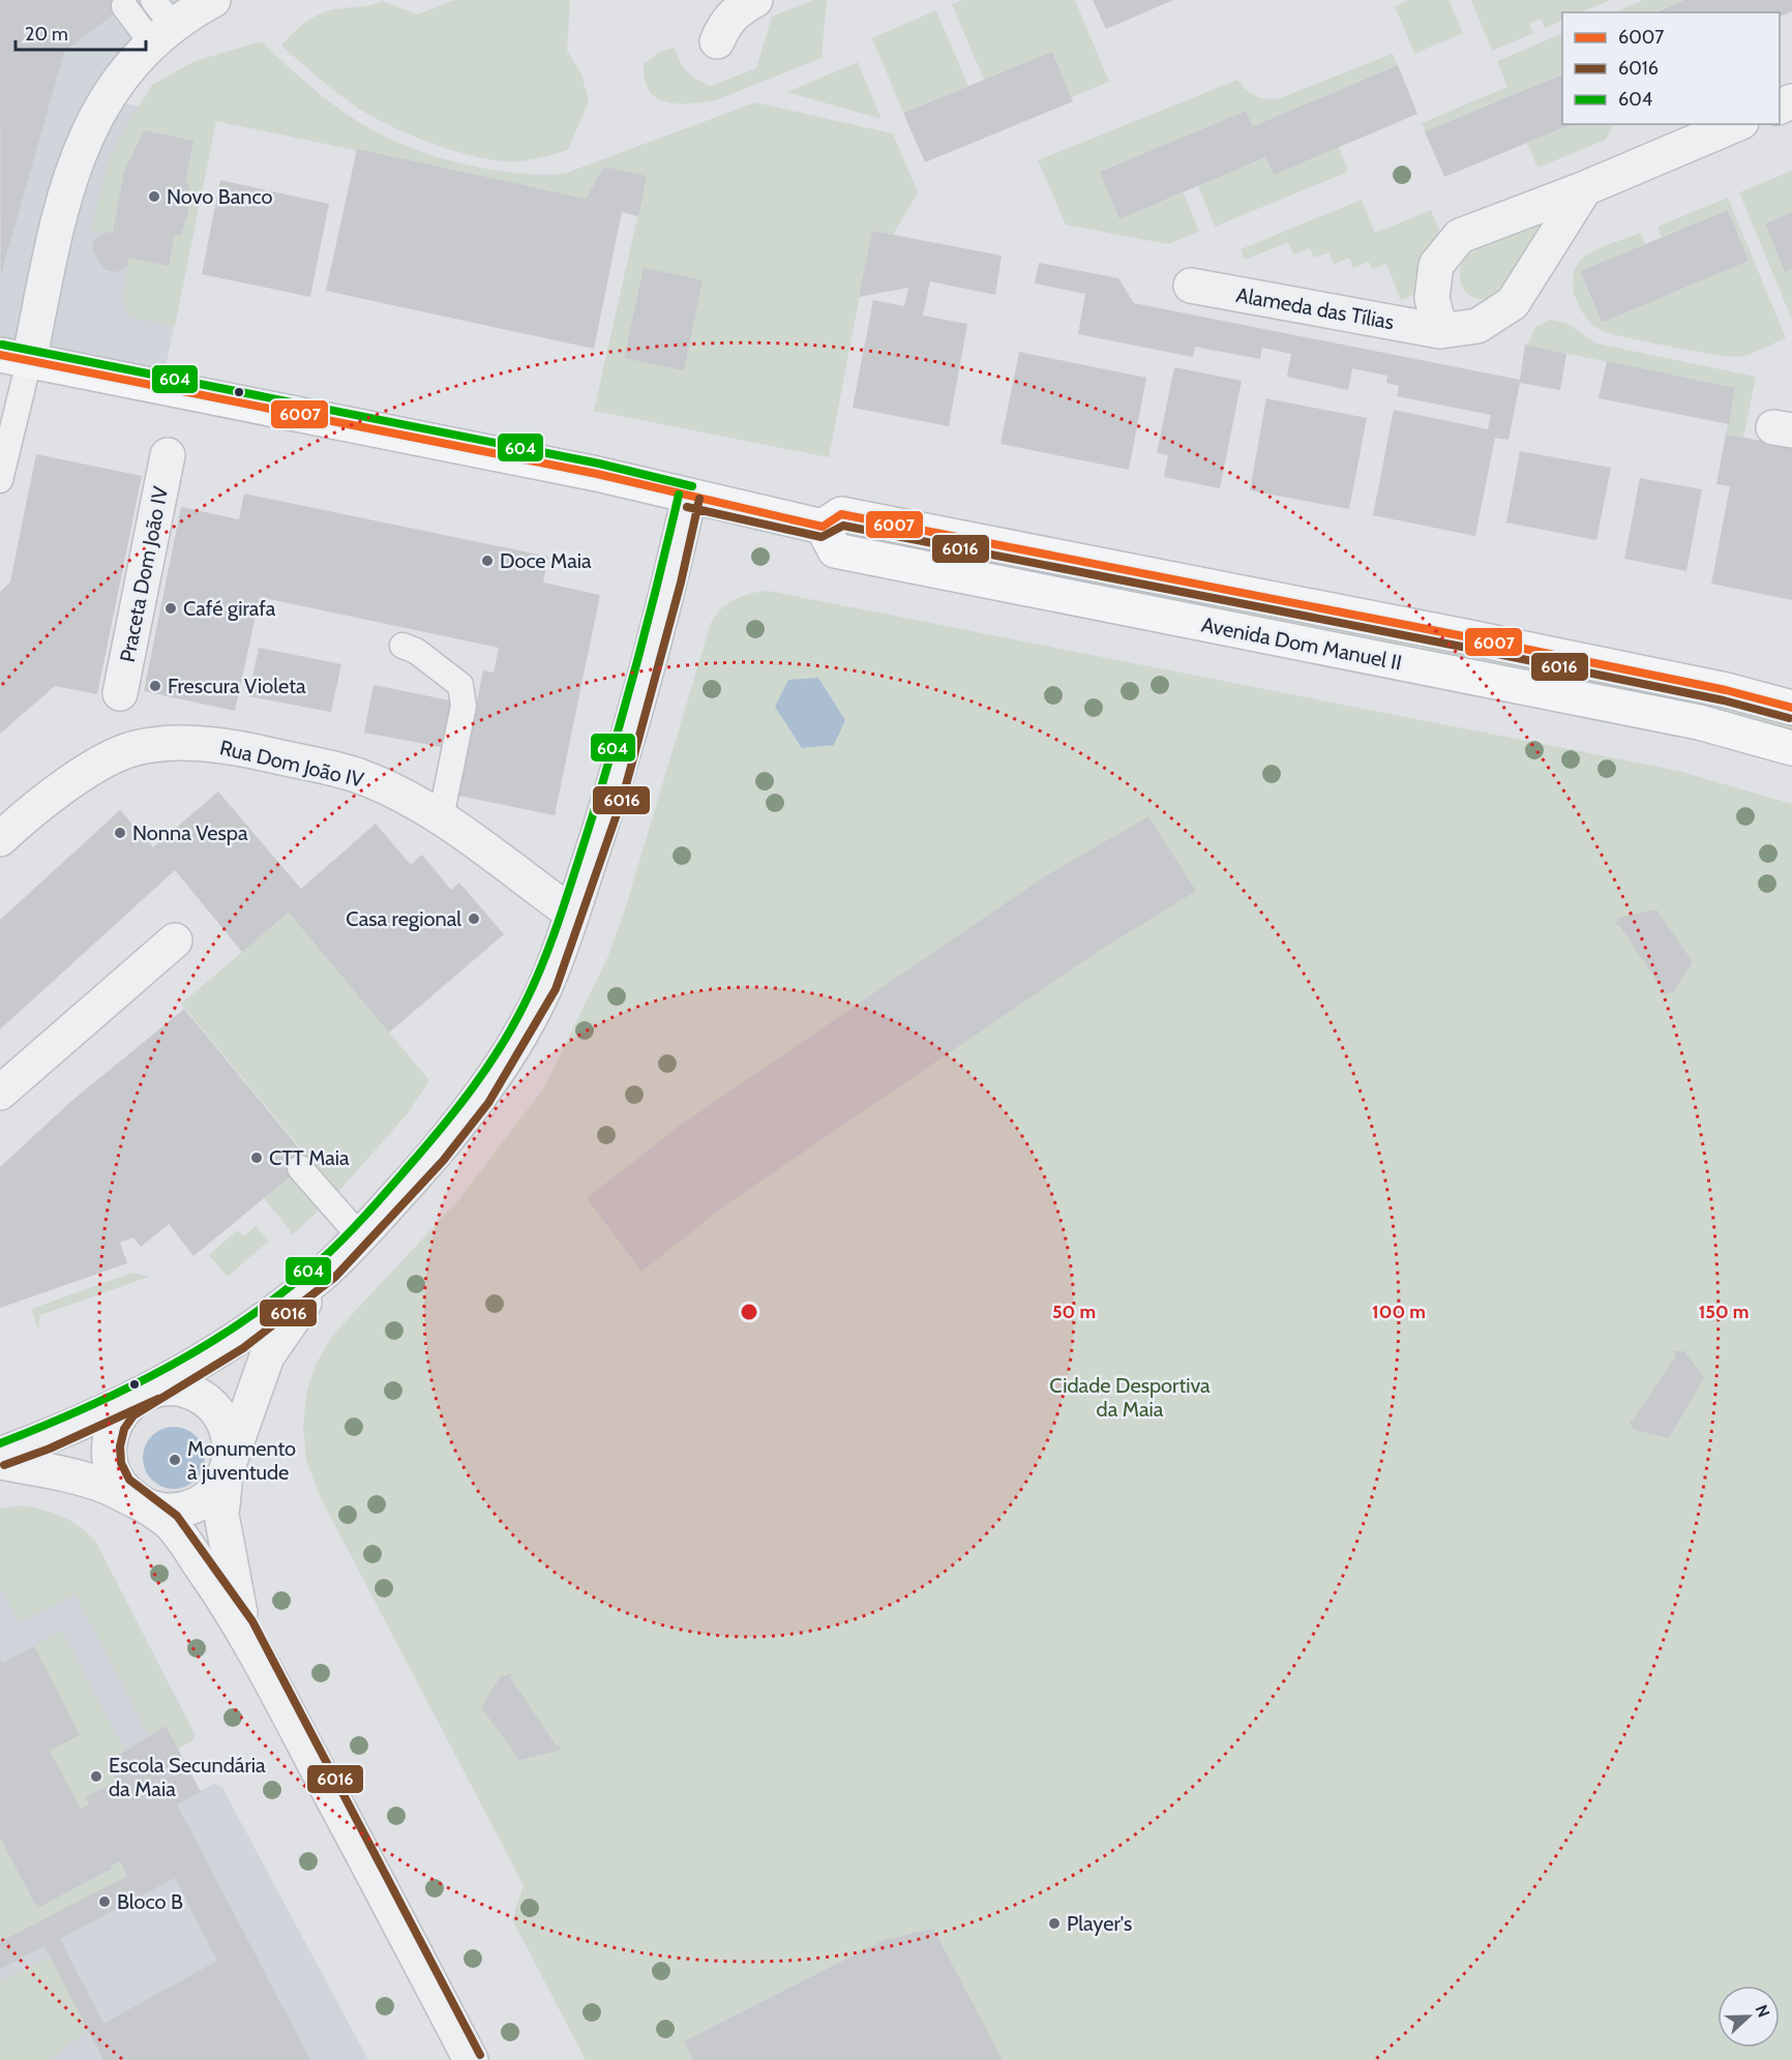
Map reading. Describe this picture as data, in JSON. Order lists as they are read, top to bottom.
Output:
{
  "streets": {
    "main road": ["Avenida Dom Manuel II"],
    "street": ["Alameda das Tílias", "Praceta Dom João IV", "Rua Dom João IV"]
  },
  "parks": ["Cidade Desportiva da Maia"],
  "places": [
    "Novo Banco",
    "Doce Maia",
    "Café girafa",
    "Frescura Violeta",
    "Nonna Vespa",
    "Casa regional",
    "CTT Maia",
    "Monumento à juventude",
    "Escola Secundária da Maia",
    "Bloco B",
    "Player's"
  ],
  "lines": ["transit line 604", "transit line 6007", "transit line 6016"],
  "legend": ["6007", "6016", "604"],
  "scale_bar": "20 m",
  "north": "right",
  "rings": ["50 m", "100 m", "150 m"]
}
